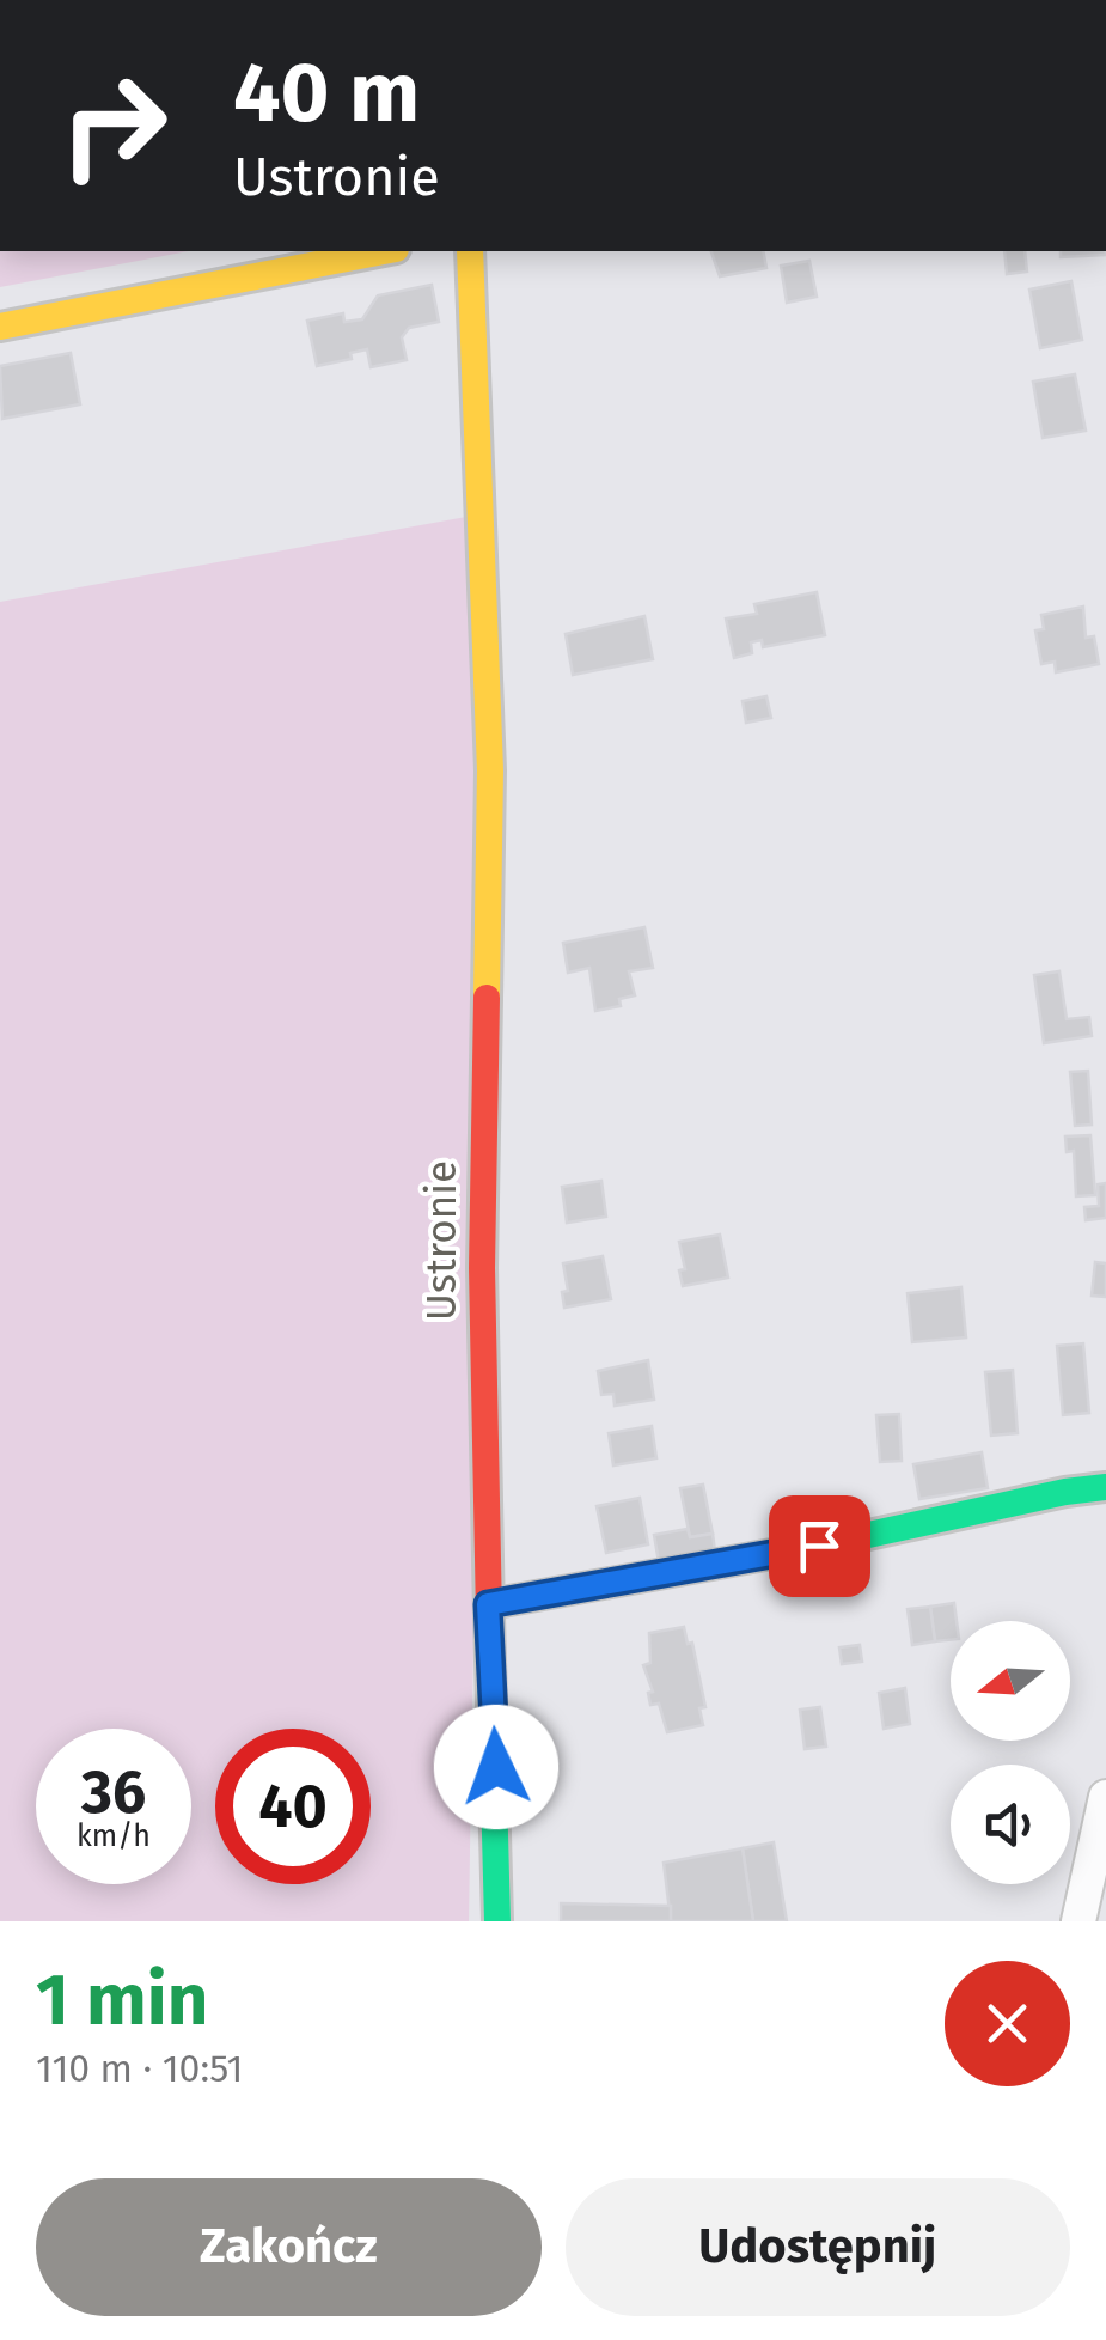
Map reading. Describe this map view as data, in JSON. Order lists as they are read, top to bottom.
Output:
{
  "streets": {
    "street": ["Ustronie"]
  },
  "north": "left",
  "page": {
    "turn": ["40 m", "Ustronie"],
    "speed": "36 km/h",
    "limit": "40",
    "heading": ["1 min", "110 m · 10:51"],
    "buttons": ["Zakończ", "Udostępnij"]
  }
}
